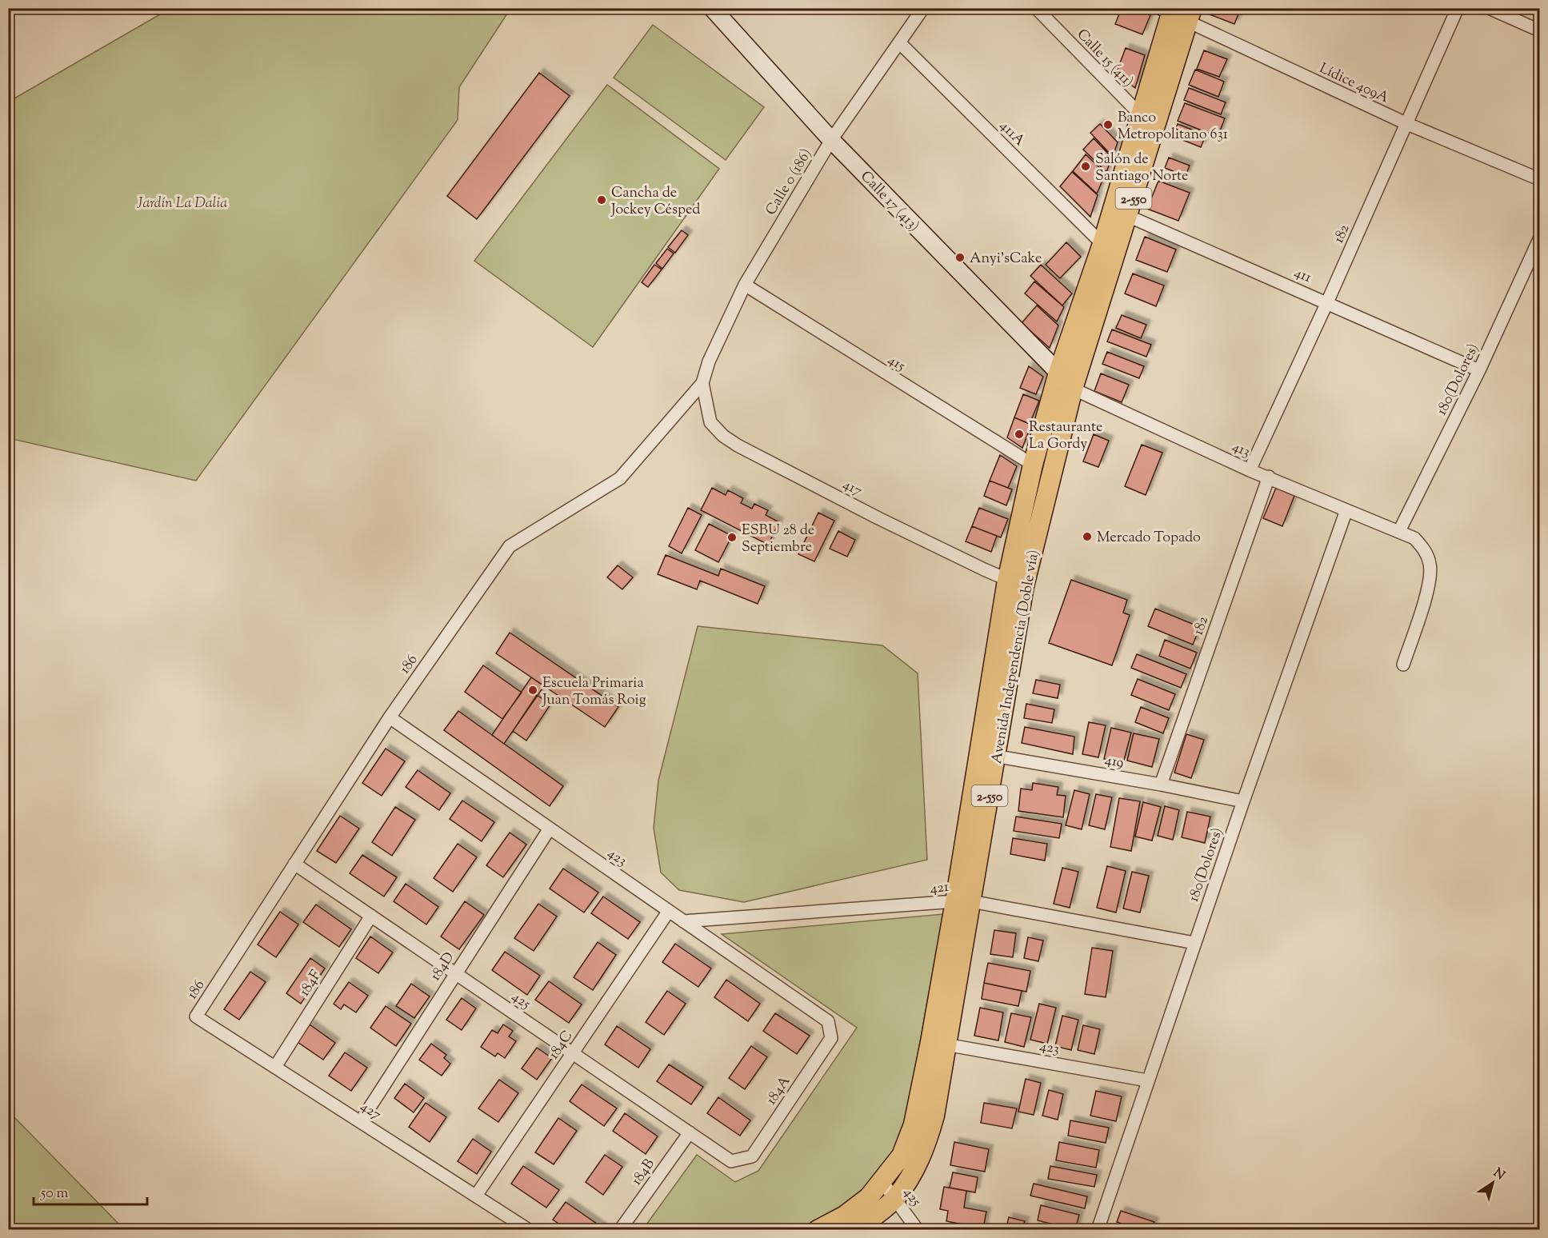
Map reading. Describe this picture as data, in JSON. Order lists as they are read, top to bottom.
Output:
{
  "streets": {
    "main road": ["2-550", "Calle 17 (413)", "Avenida Independencia (Doble vía)"],
    "street": [
      "Calle 15 (411)",
      "Lídice 409A",
      "411A",
      "Calle 0 (186)",
      "182",
      "411",
      "415",
      "180(Dolores)",
      "413",
      "417",
      "186",
      "419",
      "423",
      "421",
      "184D",
      "184F",
      "425",
      "184C",
      "184A",
      "427",
      "184B"
    ]
  },
  "crossings": [
    ["Calle 15 (411)", "Avenida Independencia (Doble vía)"],
    ["Lídice 409A", "182"],
    ["Lídice 409A", "Avenida Independencia (Doble vía)"],
    ["411A", "Calle 0 (186)"],
    ["411A", "Avenida Independencia (Doble vía)"],
    ["Calle 0 (186)", "Calle 17 (413)"],
    ["Calle 0 (186)", "415"],
    ["Calle 0 (186)", "417"],
    ["Calle 0 (186)", "186"],
    ["2-550", "Avenida Independencia (Doble vía)"],
    ["2-550", "425"],
    ["Calle 17 (413)", "413"],
    ["Calle 17 (413)", "Avenida Independencia (Doble vía)"],
    ["182", "411"],
    ["182", "413"],
    ["182", "419"],
    ["411", "180(Dolores)"],
    ["411", "Avenida Independencia (Doble vía)"],
    ["415", "Avenida Independencia (Doble vía)"],
    ["180(Dolores)", "413"],
    ["180(Dolores)", "419"],
    ["180(Dolores)", "423"],
    ["180(Dolores)", "421"],
    ["413", "Avenida Independencia (Doble vía)"],
    ["417", "Avenida Independencia (Doble vía)"],
    ["417", "186"],
    ["Avenida Independencia (Doble vía)", "419"],
    ["Avenida Independencia (Doble vía)", "423"],
    ["Avenida Independencia (Doble vía)", "421"],
    ["Avenida Independencia (Doble vía)", "425"],
    ["186", "423"],
    ["186", "425"],
    ["186", "427"],
    ["423", "421"],
    ["423", "184D"],
    ["423", "184C"],
    ["423", "184A"],
    ["184D", "425"],
    ["184D", "427"],
    ["184F", "425"],
    ["184F", "427"],
    ["425", "184C"],
    ["425", "184A"],
    ["425", "184B"],
    ["184C", "427"]
  ],
  "parks": ["Jardín La Dalia"],
  "places": [
    "Banco Metropolitano 631",
    "Salón de Santiago Norte",
    "Cancha de Jockey Césped",
    "Anyi'sCake",
    "Restaurante La Gordy",
    "Mercado Topado",
    "ESBU 28 de Septiembre",
    "Escuela Primaria Juan Tomás Roig"
  ],
  "scale_bar": "50 m",
  "north": "top right"
}
